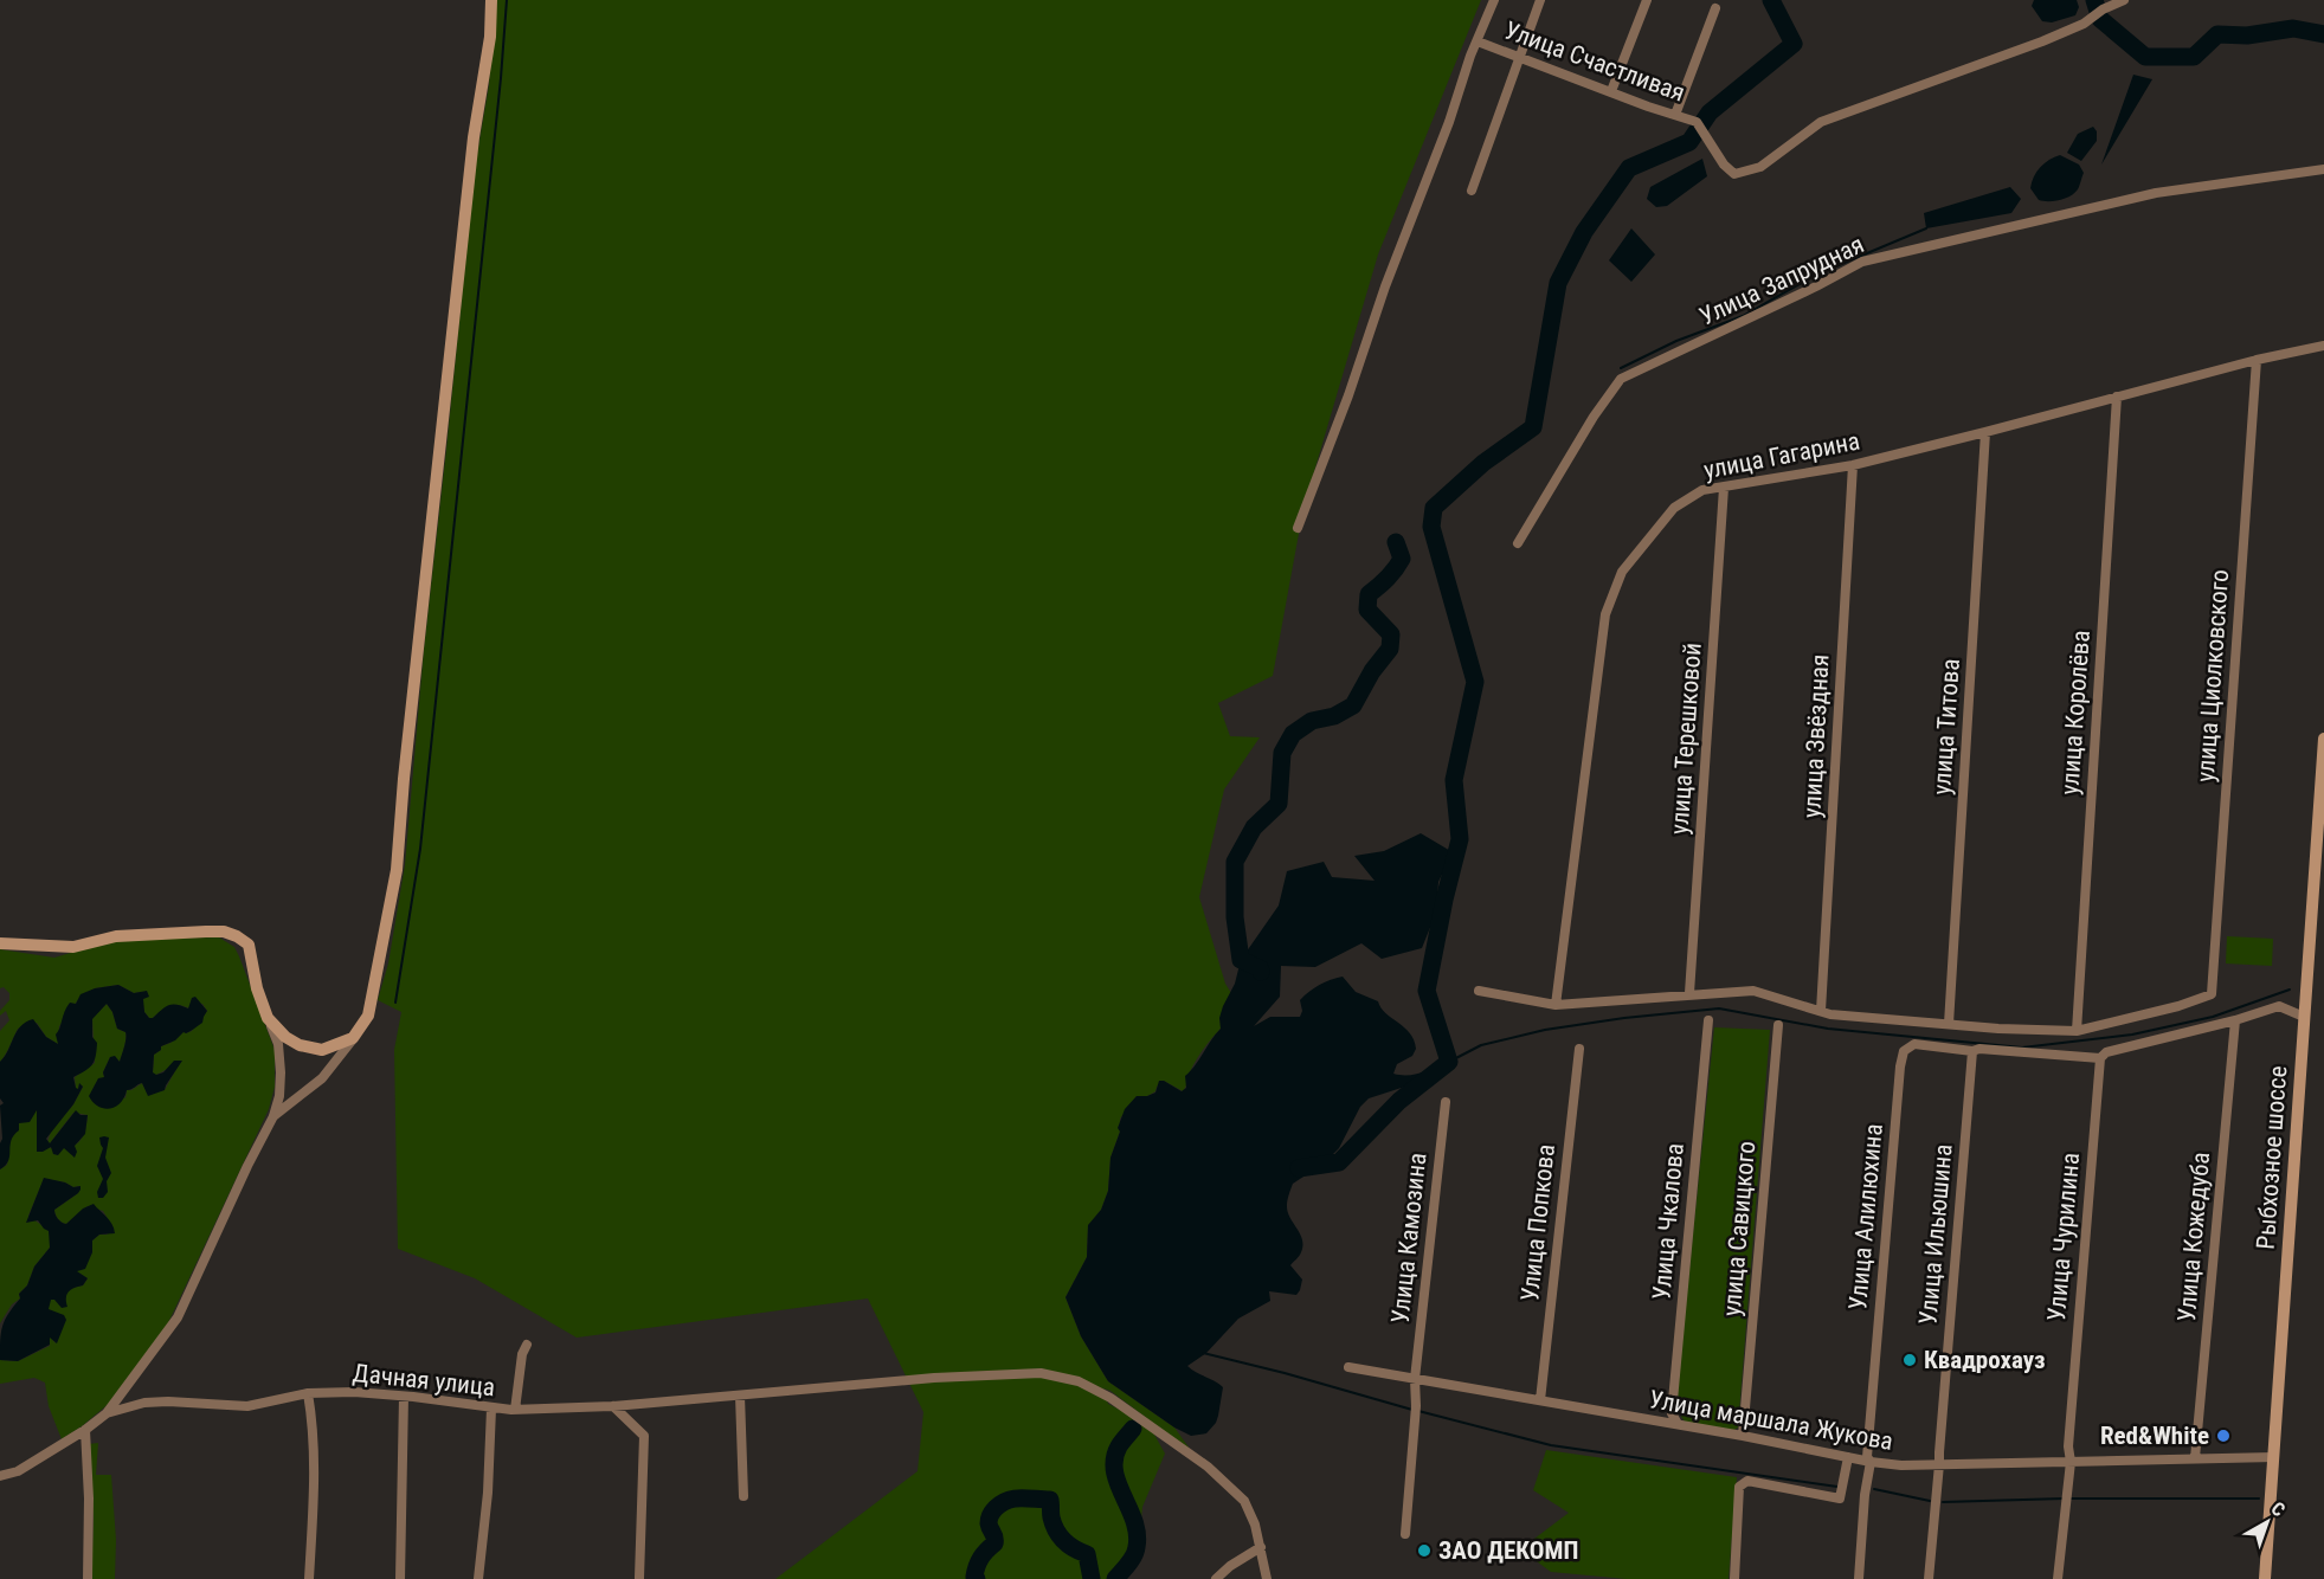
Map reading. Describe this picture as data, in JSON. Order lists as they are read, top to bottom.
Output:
{
  "streets": {
    "street": [
      "Улица Счастливая",
      "Улица Запрудная",
      "улица Гагарина",
      "улица Циолковского",
      "улица Королёва",
      "улица Титова",
      "улица Звёздная",
      "улица Терешковой",
      "Рыбхозное шоссе",
      "Улица Алилюхина",
      "Улица Чкалова",
      "Улица Попкова",
      "улица Савицкого",
      "Улица Ильюшина",
      "Улица Чурилина",
      "Улица Кожедуба",
      "Улица Камозина",
      "Дачная улица",
      "Улица маршала Жукова"
    ]
  },
  "crossings": [
    ["улица Гагарина", "улица Циолковского"],
    ["улица Гагарина", "улица Королёва"],
    ["улица Гагарина", "улица Титова"],
    ["улица Гагарина", "улица Звёздная"],
    ["улица Гагарина", "улица Терешковой"],
    ["улица Циолковского", "улица Королёва"],
    ["Рыбхозное шоссе", "Улица маршала Жукова"],
    ["Улица Алилюхина", "Улица Ильюшина"],
    ["Улица Алилюхина", "Улица маршала Жукова"],
    ["Улица Чкалова", "Улица маршала Жукова"],
    ["Улица Попкова", "Улица маршала Жукова"],
    ["улица Савицкого", "Улица маршала Жукова"],
    ["Улица Ильюшина", "Улица маршала Жукова"],
    ["Улица Чурилина", "Улица маршала Жукова"],
    ["Улица Кожедуба", "Улица маршала Жукова"],
    ["Улица Камозина", "Улица маршала Жукова"]
  ],
  "places": ["Квадрохауз", "Red&White", "ЗАО ДЕКОМП"],
  "north": "top right"
}
